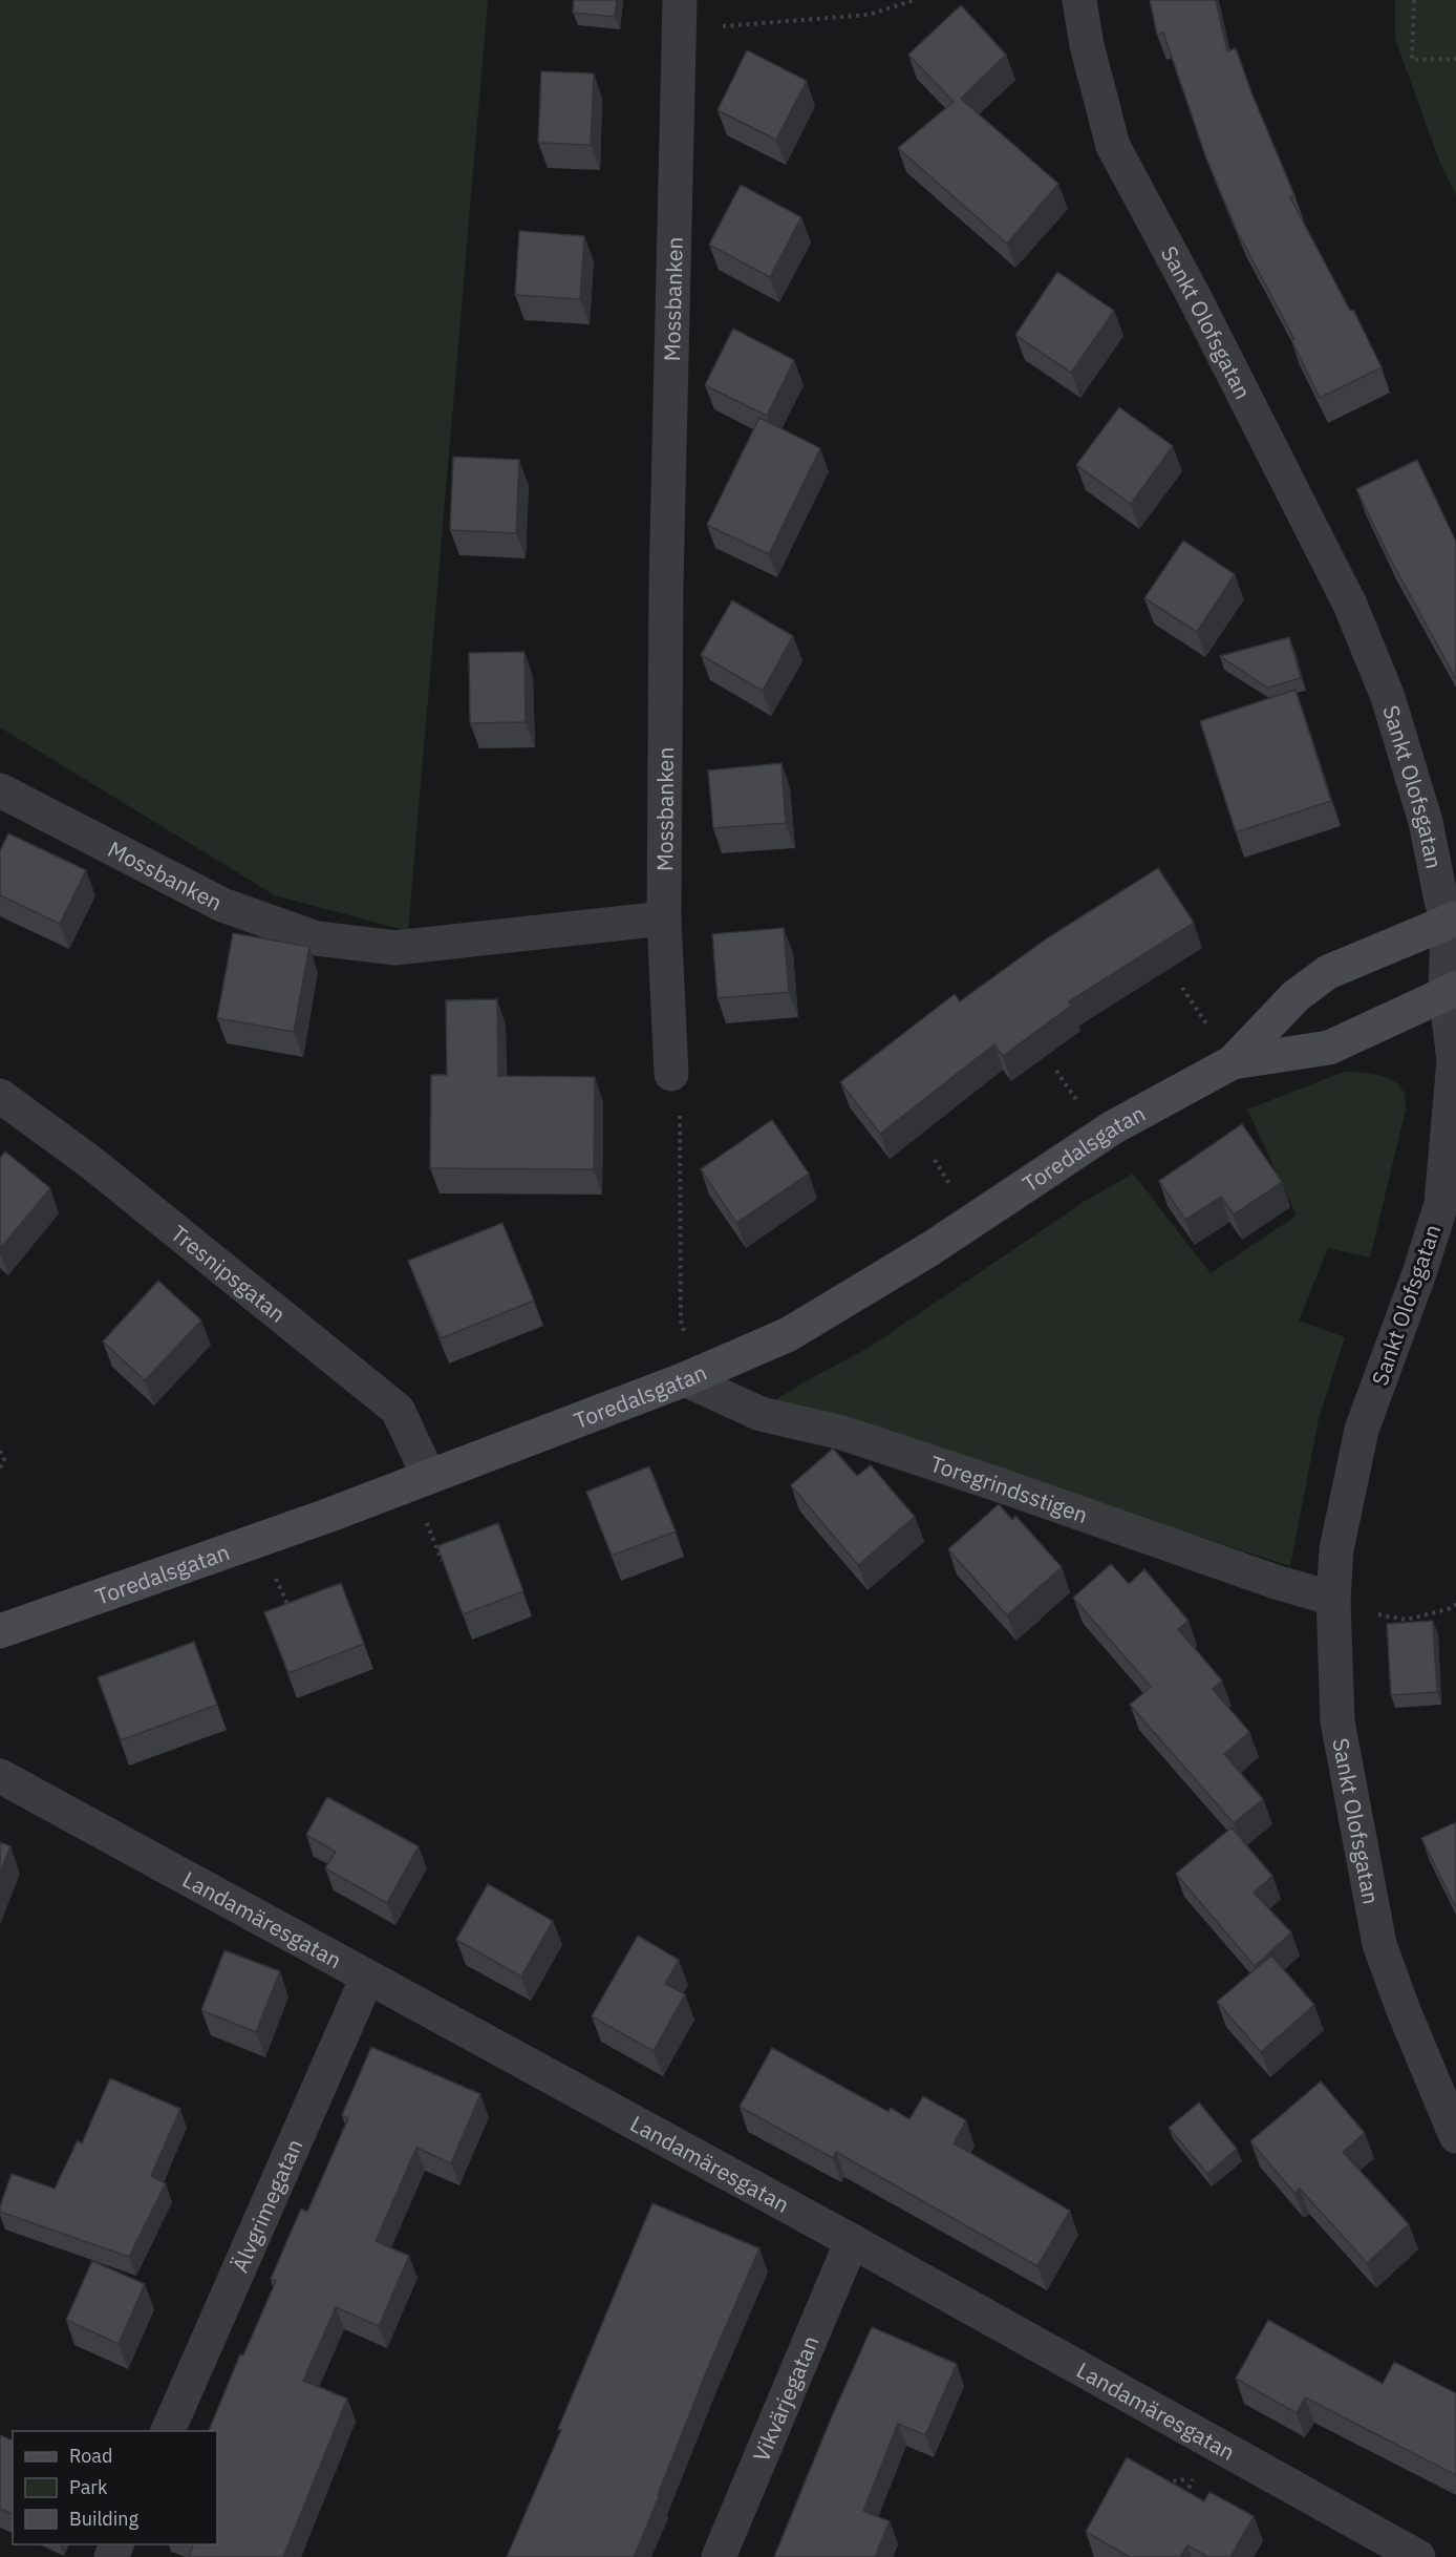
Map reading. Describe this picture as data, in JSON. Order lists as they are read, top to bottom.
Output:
{
  "streets": {
    "street": [
      "Mossbanken",
      "Sankt Olofsgatan",
      "Toredalsgatan",
      "Tresnipsgatan",
      "Toregrindsstigen",
      "Landamäresgatan",
      "Älvgrimegatan",
      "Vikvärjegatan"
    ]
  },
  "crossings": [
    ["Sankt Olofsgatan", "Toredalsgatan"],
    ["Sankt Olofsgatan", "Toregrindsstigen"],
    ["Toredalsgatan", "Tresnipsgatan"],
    ["Toredalsgatan", "Toregrindsstigen"],
    ["Landamäresgatan", "Älvgrimegatan"],
    ["Landamäresgatan", "Vikvärjegatan"]
  ],
  "legend": ["Road", "Park", "Building"]
}
